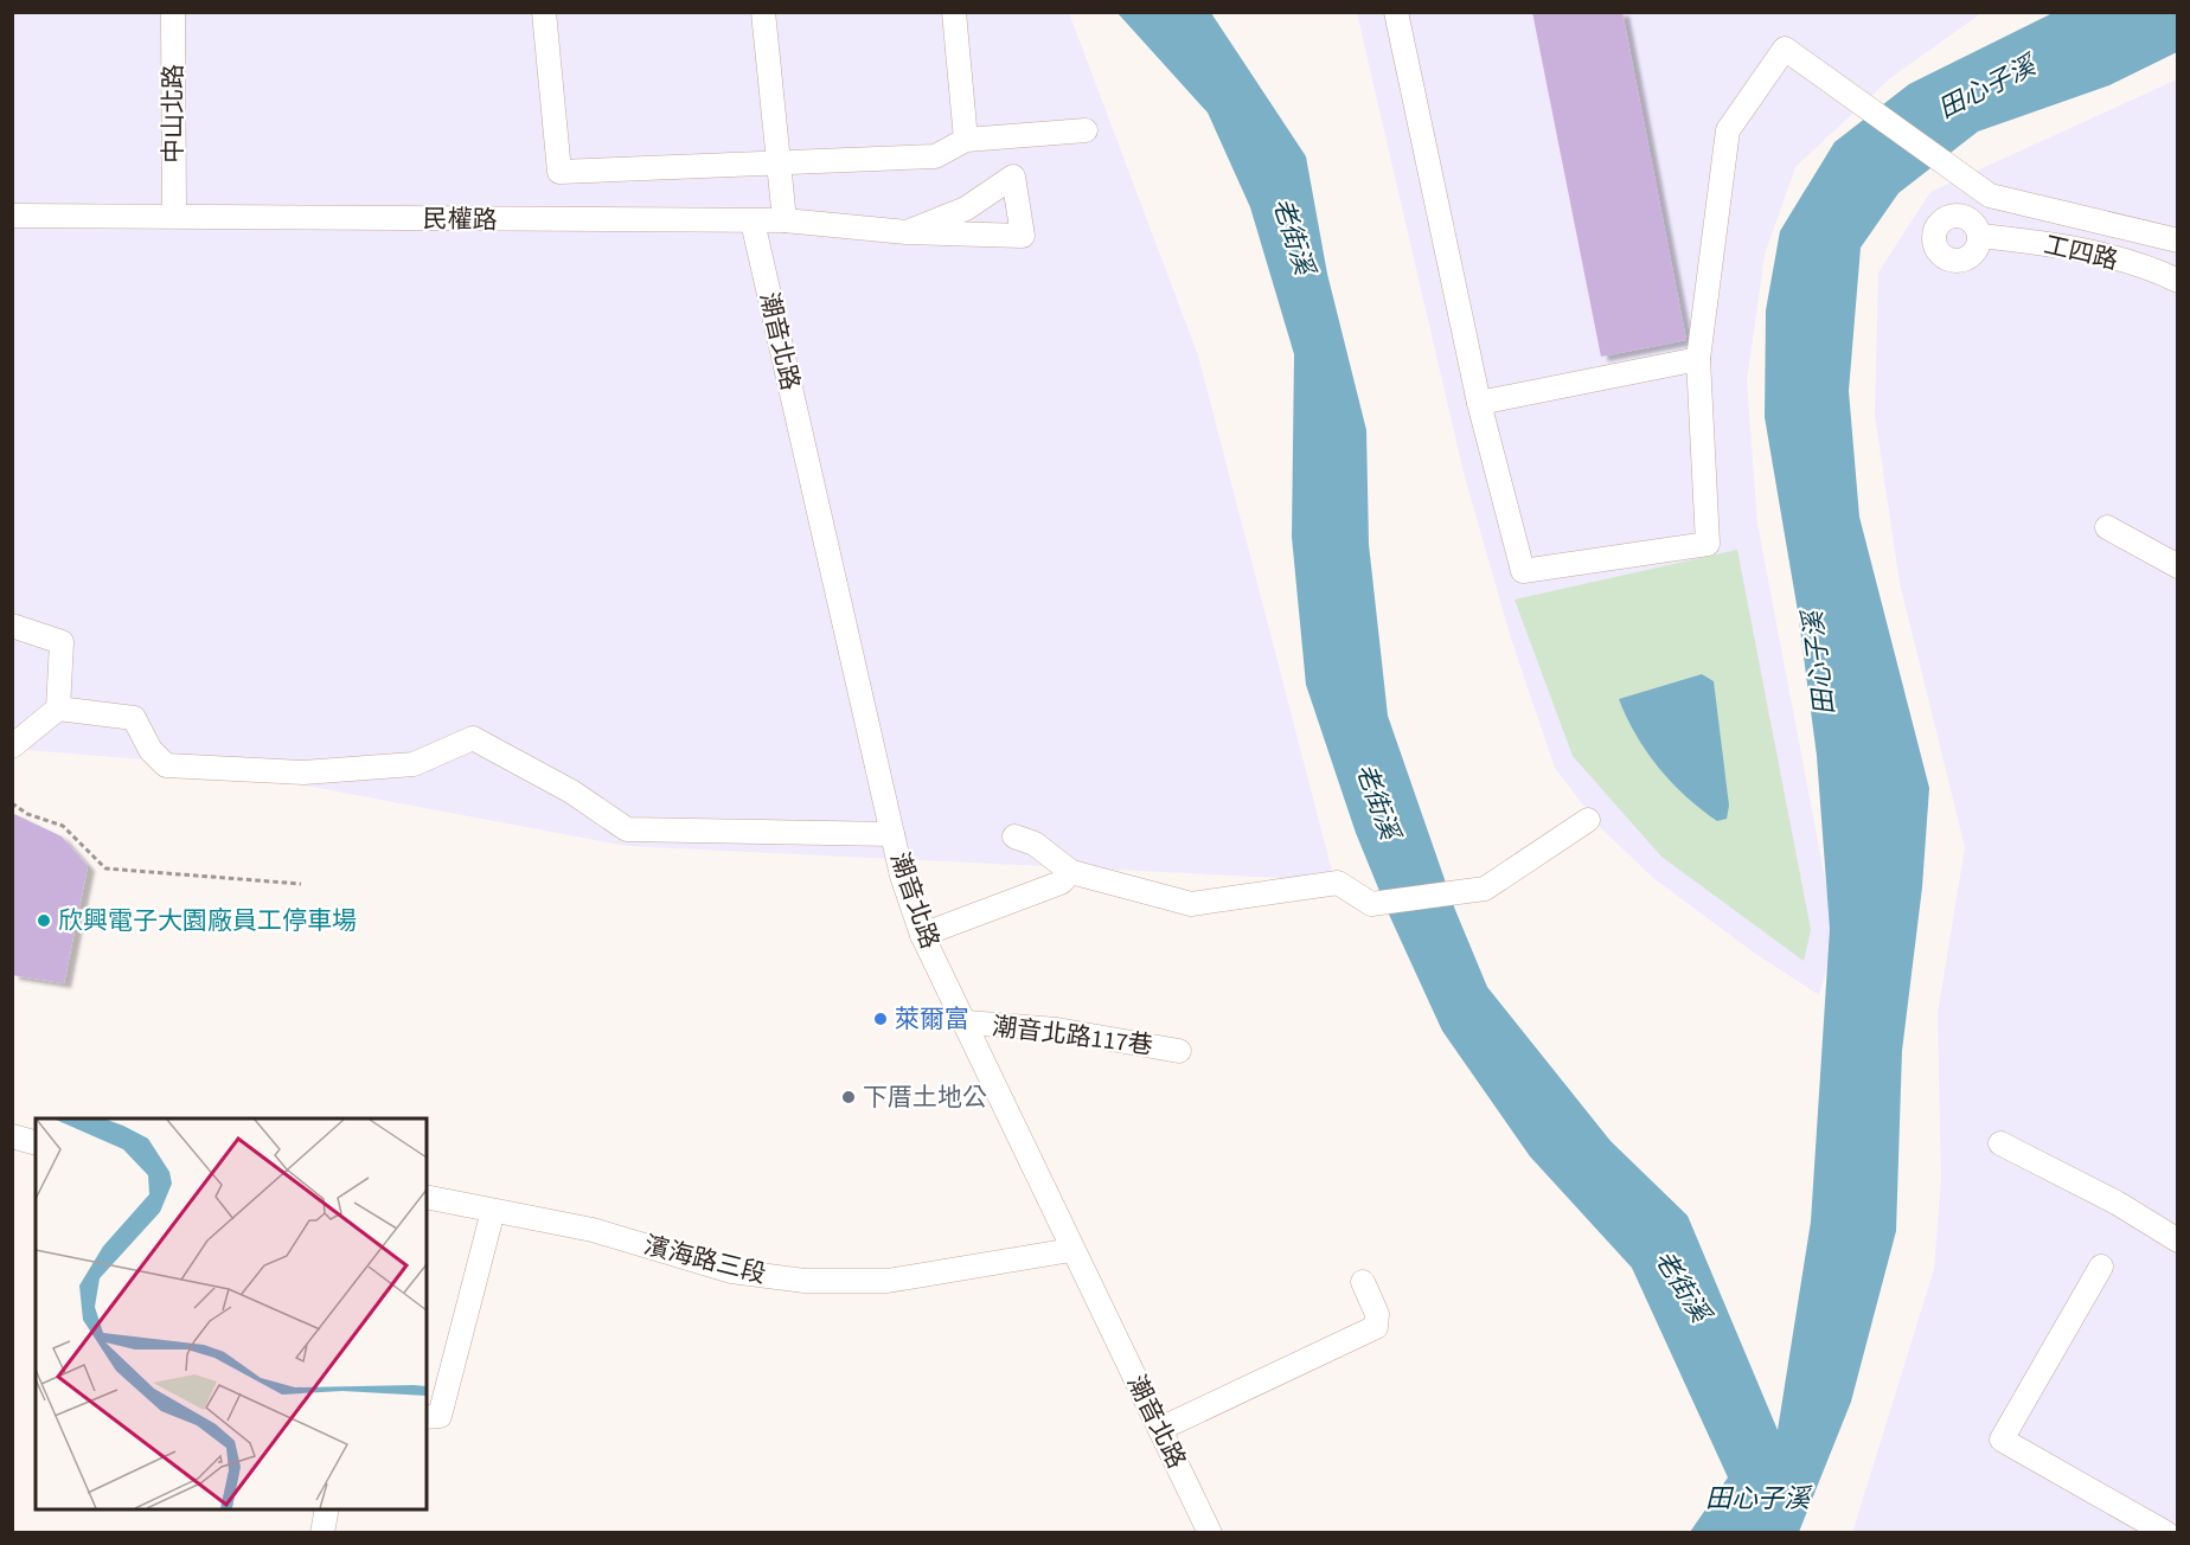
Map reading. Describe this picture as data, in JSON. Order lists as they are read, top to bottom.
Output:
{
  "streets": {
    "street": [
      "中山北路",
      "民權路",
      "工四路",
      "潮音北路",
      "潮音北路117巷",
      "濱海路三段"
    ]
  },
  "crossings": [
    ["中山北路", "民權路"],
    ["民權路", "潮音北路"],
    ["潮音北路", "潮音北路117巷"],
    ["潮音北路", "濱海路三段"]
  ],
  "water": ["田心子溪", "老街溪"],
  "places": ["欣興電子大園廠員工停車場", "萊爾富", "下厝土地公"]
}
